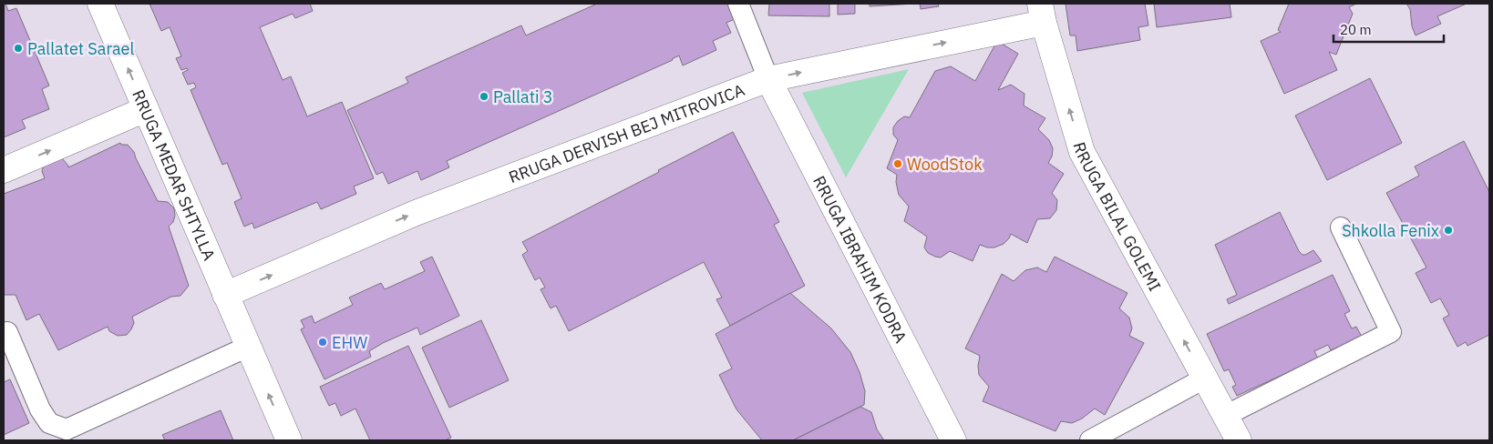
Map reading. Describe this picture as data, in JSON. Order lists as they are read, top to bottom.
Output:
{
  "streets": {
    "street": [
      "RRUGA DERVISH BEJ MITROVICA",
      "RRUGA MEDAR SHTYLLA",
      "RRUGA BILAL GOLEMI",
      "RRUGA IBRAHIM KODRA"
    ]
  },
  "crossings": [
    ["RRUGA DERVISH BEJ MITROVICA", "RRUGA MEDAR SHTYLLA"],
    ["RRUGA DERVISH BEJ MITROVICA", "RRUGA BILAL GOLEMI"],
    ["RRUGA DERVISH BEJ MITROVICA", "RRUGA IBRAHIM KODRA"]
  ],
  "one_way": ["RRUGA DERVISH BEJ MITROVICA", "RRUGA MEDAR SHTYLLA", "RRUGA BILAL GOLEMI"],
  "places": [
    "Pallatet Sarael",
    "Pallati 3",
    "WoodStok",
    "Shkolla Fenix",
    "EHW"
  ],
  "scale_bar": "20 m"
}
